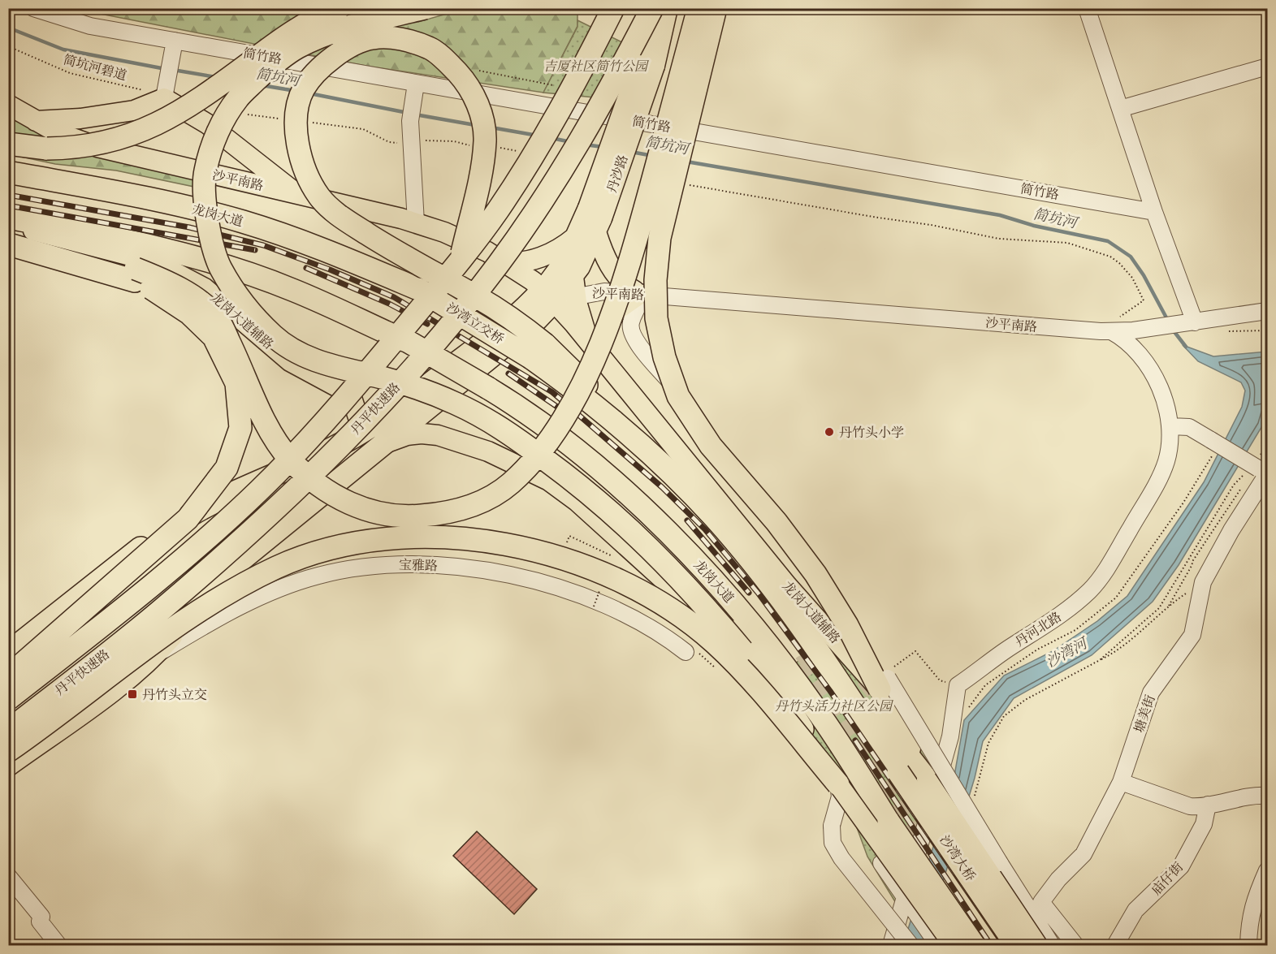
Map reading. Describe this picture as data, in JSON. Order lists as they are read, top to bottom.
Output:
{
  "streets": {
    "highway": [
      "龙岗大道",
      "沙湾立交桥",
      "丹平快速路",
      "沙湾大桥"
    ],
    "main road": ["丹沙路", "沙平南路", "龙岗大道辅路"],
    "street": [
      "简竹路",
      "宝雅路",
      "丹河北路",
      "塘美街",
      "庙仔街"
    ],
    "path": ["简坑河碧道"]
  },
  "crossings": [
    ["丹沙路", "沙平南路"],
    ["丹沙路", "龙岗大道辅路"],
    ["丹沙路", "丹平快速路"],
    ["沙平南路", "龙岗大道辅路"],
    ["沙平南路", "丹河北路"],
    ["龙岗大道", "沙湾立交桥"]
  ],
  "water": ["简坑河", "沙湾河"],
  "parks": ["吉厦社区简竹公园", "丹竹头活力社区公园"],
  "places": {
    "other": ["丹竹头小学"],
    "transit": ["丹竹头立交"]
  }
}
